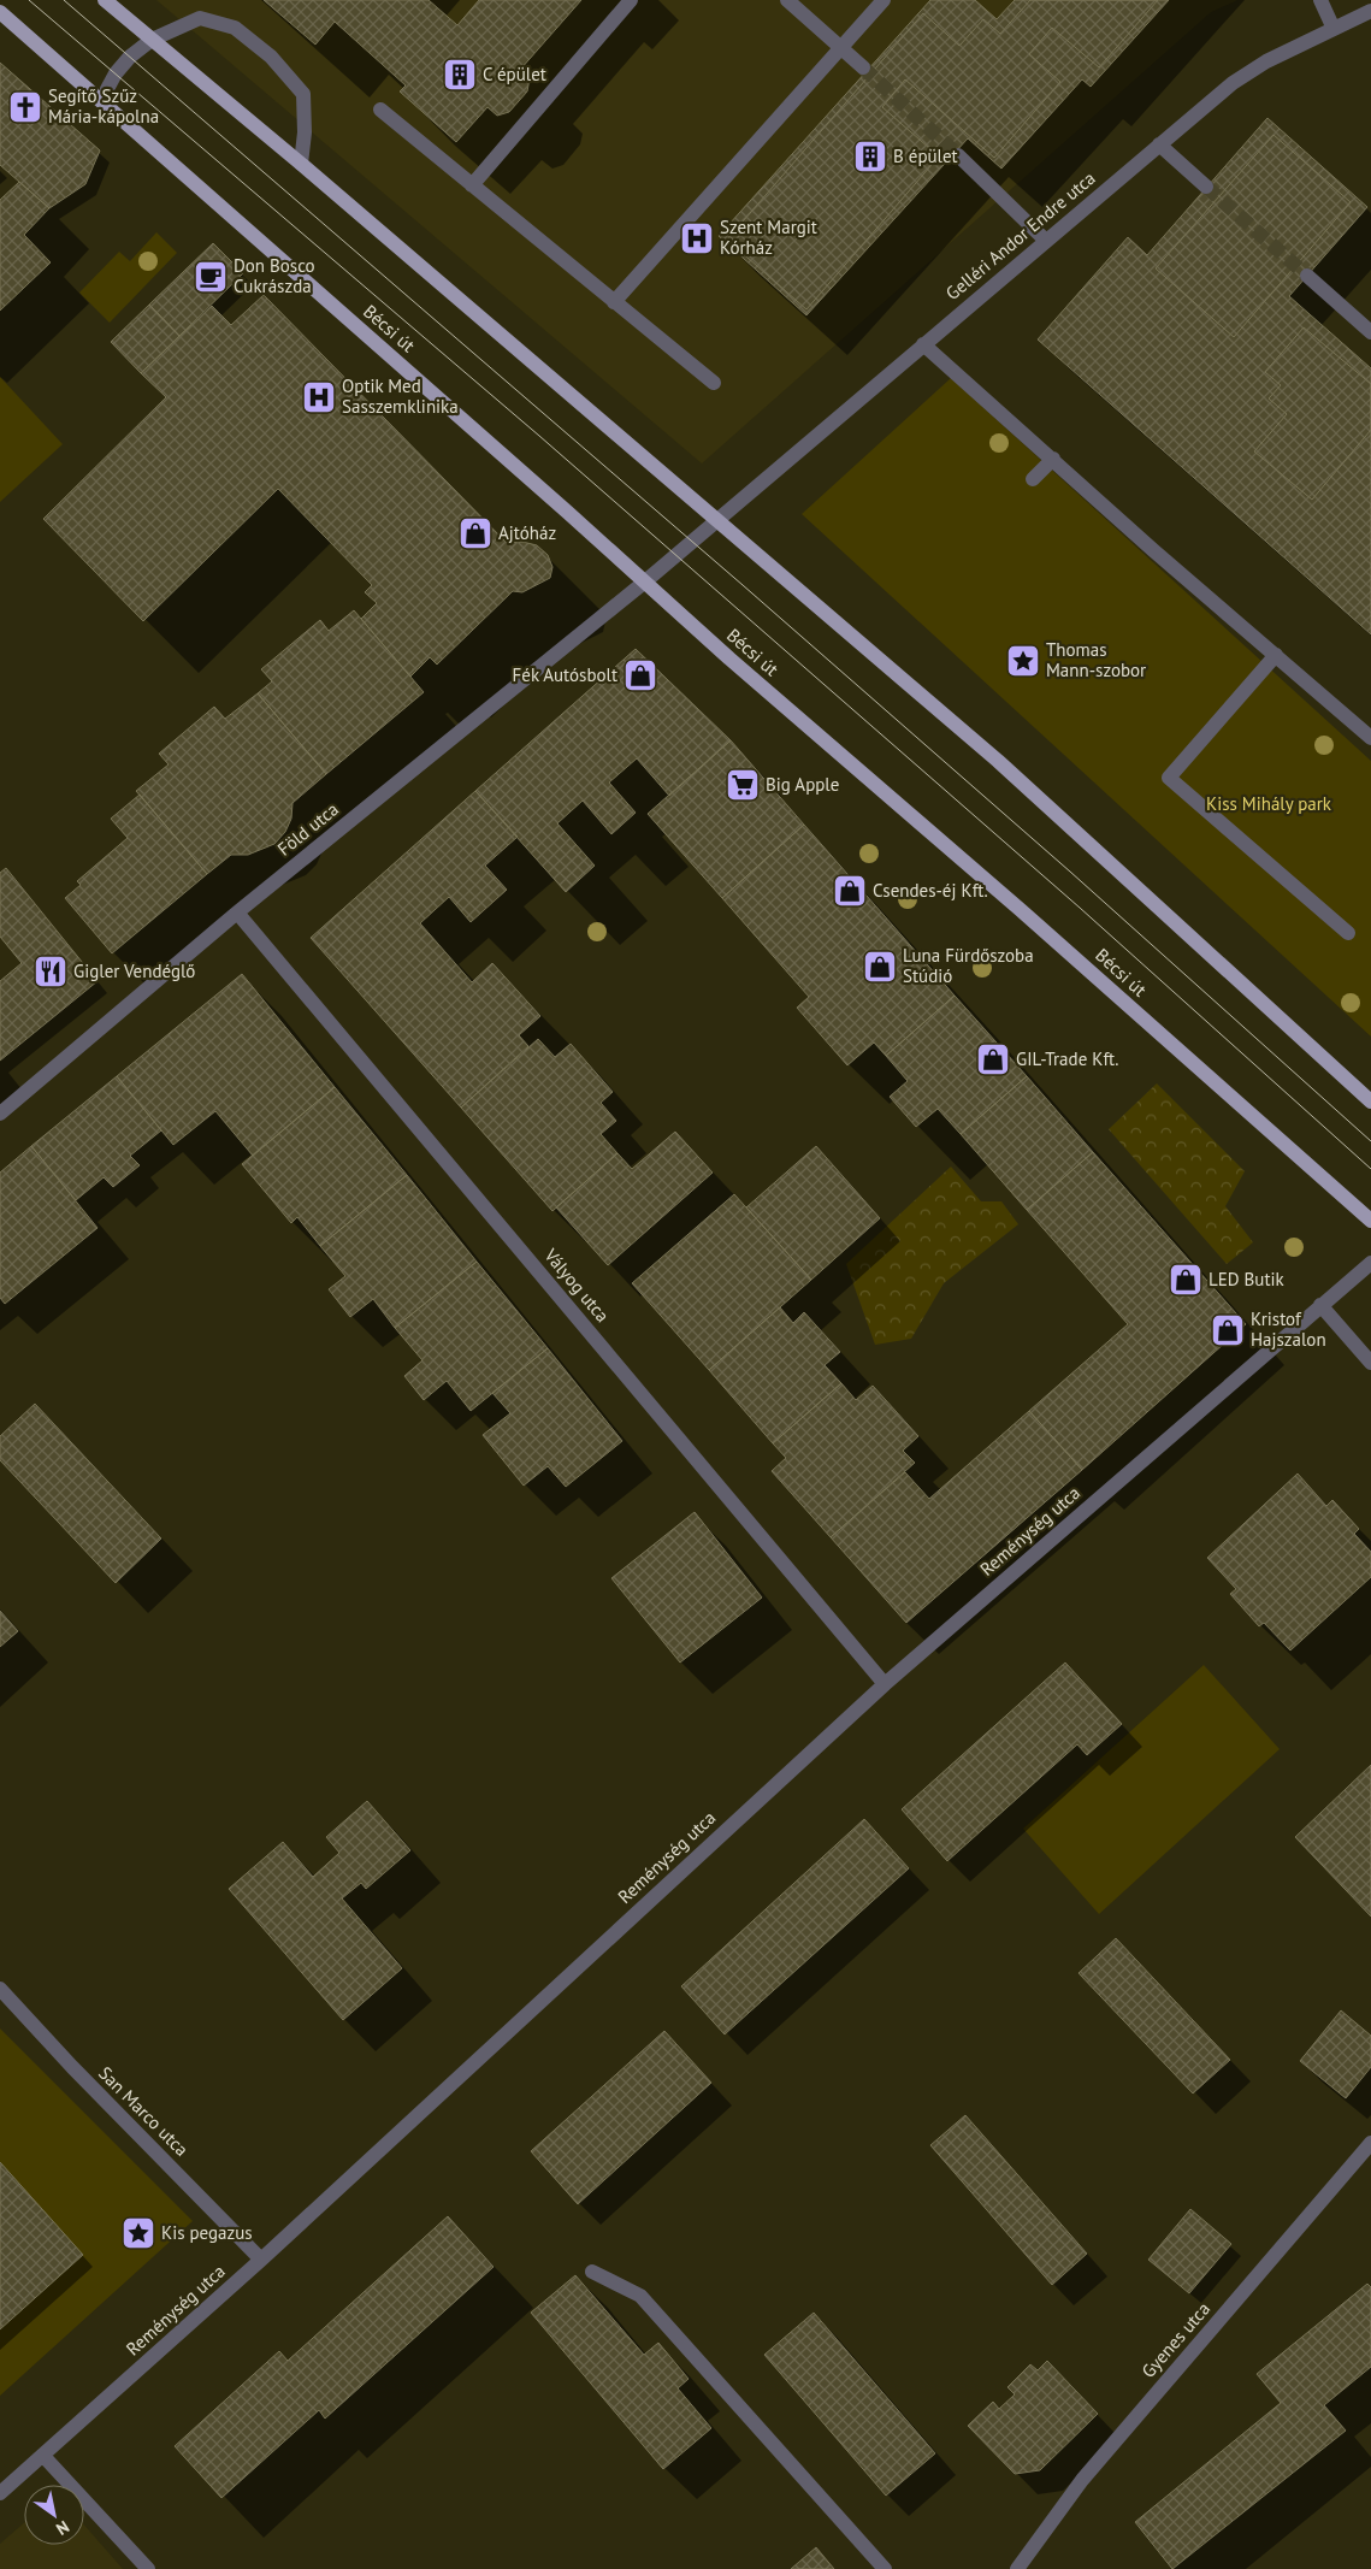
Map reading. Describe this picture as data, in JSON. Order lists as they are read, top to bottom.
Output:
{
  "streets": {
    "main road": ["Bécsi út"],
    "street": [
      "Gelléri Andor Endre utca",
      "Föld utca",
      "Vályog utca",
      "Reménység utca",
      "San Marco utca",
      "Gyenes utca"
    ]
  },
  "crossings": [
    ["Gelléri Andor Endre utca", "Föld utca"],
    ["Bécsi út", "Föld utca"],
    ["Föld utca", "Vályog utca"],
    ["Vályog utca", "Reménység utca"],
    ["Reménység utca", "San Marco utca"]
  ],
  "parks": ["Kiss Mihály park"],
  "places": {
    "building": ["C épület", "B épület"],
    "church": ["Segítő Szűz Mária-kápolna"],
    "hospital": ["Szent Margit Kórház", "Optik Med Sasszemklinika"],
    "cafe": ["Don Bosco Cukrászda"],
    "shop": [
      "Ajtóház",
      "Fék Autósbolt",
      "Csendes-éj Kft.",
      "Luna Fürdőszoba Stúdió",
      "GIL-Trade Kft.",
      "LED Butik",
      "Kristof Hajszalon"
    ],
    "place": ["Thomas Mann-szobor", "Kis pegazus"],
    "supermarket": ["Big Apple"],
    "restaurant": ["Gigler Vendéglő"]
  },
  "north": "bottom right"
}
